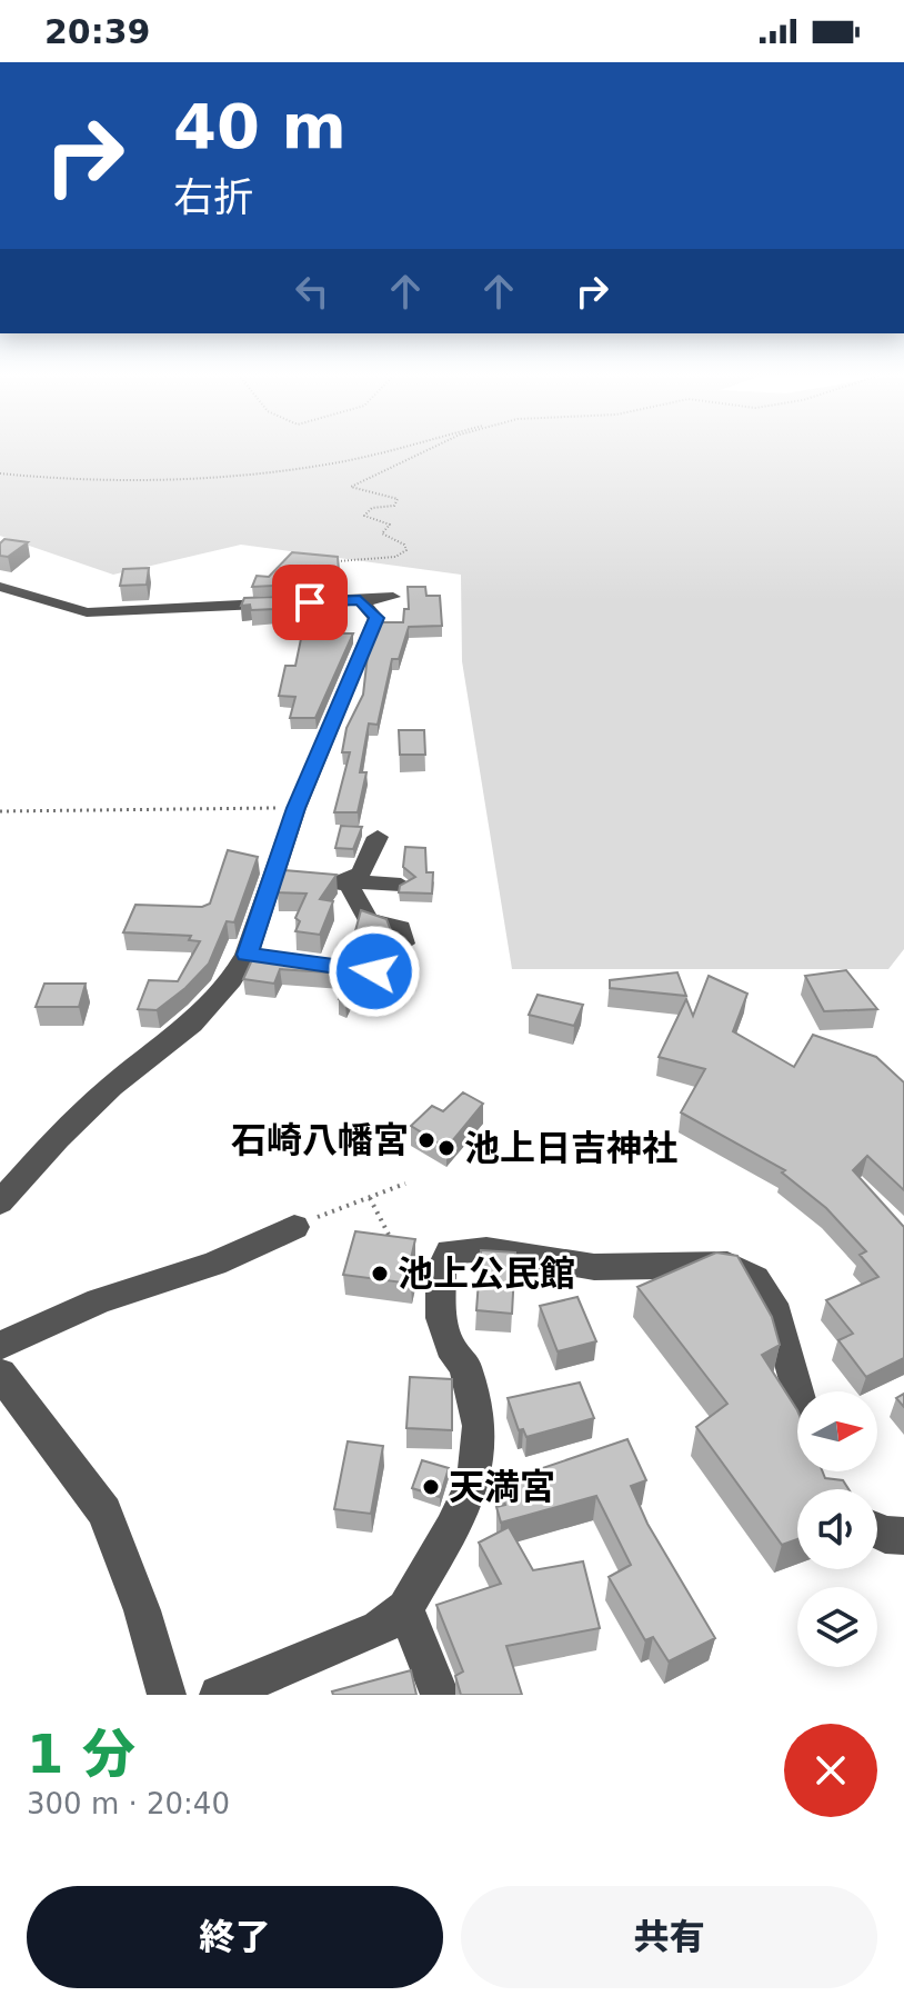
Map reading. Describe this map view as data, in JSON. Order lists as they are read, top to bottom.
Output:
{
  "places": [
    "石崎八幡宮",
    "池上日吉神社",
    "池上公民館",
    "天満宮"
  ],
  "north": "right",
  "page": {
    "status": "20:39",
    "turn": ["40 m", "右折"],
    "heading": ["1 分", "300 m · 20:40"],
    "buttons": ["終了", "共有"]
  }
}
